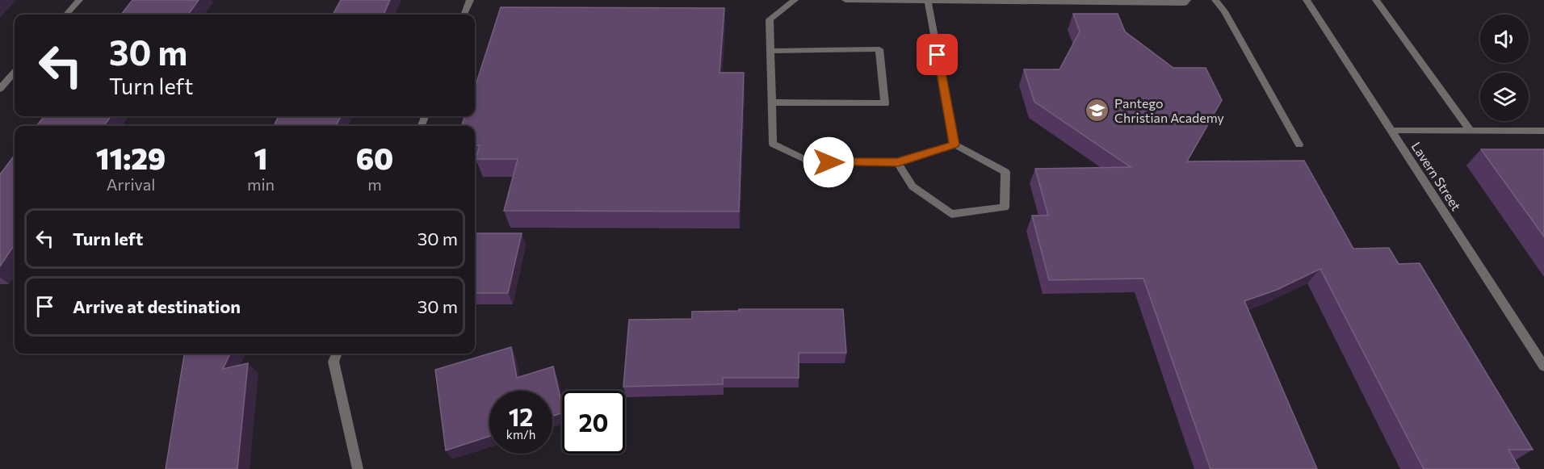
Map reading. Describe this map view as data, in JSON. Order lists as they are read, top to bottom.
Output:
{
  "streets": {
    "street": ["Lavern Street"]
  },
  "places": {
    "school or university": ["Pantego Christian Academy"]
  },
  "page": {
    "turn": ["30 m", "Turn left"],
    "eta": [
      "11:29",
      "Arrival",
      "1",
      "min",
      "60",
      "m"
    ],
    "list": [
      {
        "name": "Turn left",
        "value": "30 m"
      },
      {
        "name": "Arrive at destination",
        "value": "30 m"
      }
    ],
    "speed": "12 km/h",
    "limit": "20"
  }
}
